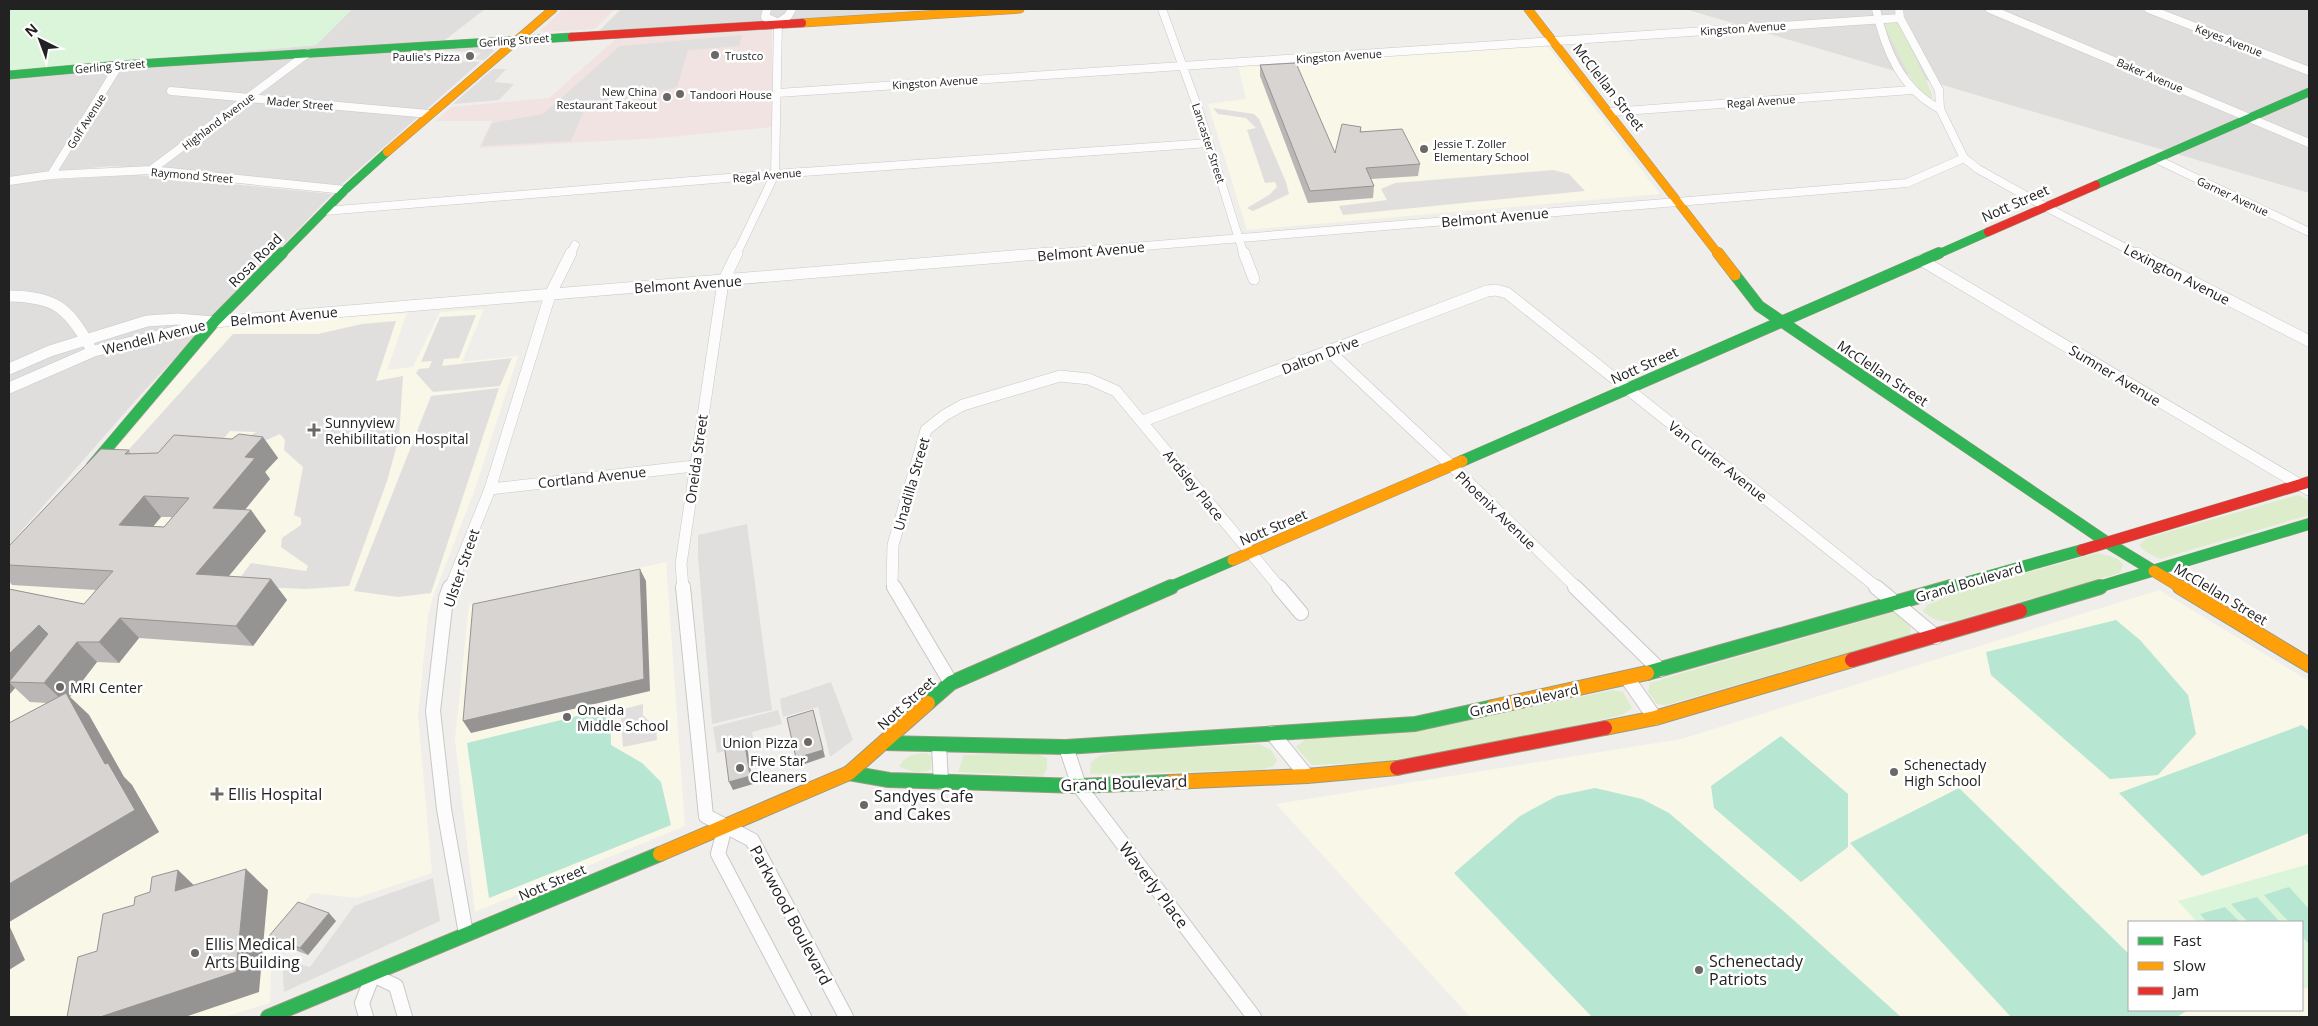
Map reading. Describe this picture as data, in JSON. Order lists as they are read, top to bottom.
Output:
{
  "streets": {
    "street": [
      "Kingston Avenue",
      "Gerling Street",
      "Keyes Avenue",
      "Baker Avenue",
      "McClellan Street",
      "Regal Avenue",
      "Mader Street",
      "Golf Avenue",
      "Highland Avenue",
      "Lancaster Street",
      "Raymond Street",
      "Garner Avenue",
      "Nott Street",
      "Belmont Avenue",
      "Rosa Road",
      "Lexington Avenue",
      "Wendell Avenue",
      "Dalton Drive",
      "Sumner Avenue",
      "Oneida Street",
      "Van Curler Avenue",
      "Cortland Avenue",
      "Unadilla Street",
      "Ardsley Place",
      "Phoenix Avenue",
      "Ulster Street",
      "Grand Boulevard",
      "Waverly Place",
      "Parkwood Boulevard"
    ]
  },
  "crossings": [
    ["Kingston Avenue", "McClellan Street"],
    ["Kingston Avenue", "Lancaster Street"],
    ["Kingston Avenue", "Oneida Street"],
    ["Gerling Street", "Golf Avenue"],
    ["Gerling Street", "Highland Avenue"],
    ["Gerling Street", "Rosa Road"],
    ["Gerling Street", "Oneida Street"],
    ["Baker Avenue", "Nott Street"],
    ["McClellan Street", "Regal Avenue"],
    ["McClellan Street", "Nott Street"],
    ["McClellan Street", "Belmont Avenue"],
    ["McClellan Street", "Grand Boulevard"],
    ["Regal Avenue", "Lancaster Street"],
    ["Regal Avenue", "Rosa Road"],
    ["Regal Avenue", "Oneida Street"],
    ["Mader Street", "Highland Avenue"],
    ["Mader Street", "Rosa Road"],
    ["Golf Avenue", "Raymond Street"],
    ["Highland Avenue", "Raymond Street"],
    ["Lancaster Street", "Belmont Avenue"],
    ["Raymond Street", "Rosa Road"],
    ["Garner Avenue", "Nott Street"],
    ["Nott Street", "Lexington Avenue"],
    ["Nott Street", "Sumner Avenue"],
    ["Nott Street", "Oneida Street"],
    ["Nott Street", "Van Curler Avenue"],
    ["Nott Street", "Unadilla Street"],
    ["Nott Street", "Ardsley Place"],
    ["Nott Street", "Phoenix Avenue"],
    ["Nott Street", "Ulster Street"],
    ["Nott Street", "Grand Boulevard"],
    ["Nott Street", "Parkwood Boulevard"],
    ["Belmont Avenue", "Rosa Road"],
    ["Belmont Avenue", "Lexington Avenue"],
    ["Belmont Avenue", "Wendell Avenue"],
    ["Belmont Avenue", "Oneida Street"],
    ["Belmont Avenue", "Ulster Street"],
    ["Rosa Road", "Wendell Avenue"],
    ["Dalton Drive", "Van Curler Avenue"],
    ["Dalton Drive", "Ardsley Place"],
    ["Dalton Drive", "Phoenix Avenue"],
    ["Sumner Avenue", "Grand Boulevard"],
    ["Oneida Street", "Cortland Avenue"],
    ["Oneida Street", "Parkwood Boulevard"],
    ["Van Curler Avenue", "Grand Boulevard"],
    ["Cortland Avenue", "Ulster Street"],
    ["Unadilla Street", "Ardsley Place"],
    ["Phoenix Avenue", "Grand Boulevard"],
    ["Grand Boulevard", "Waverly Place"]
  ],
  "places": {
    "other": [
      "Trustco",
      "Paulie's Pizza",
      "Tandoori House",
      "New China Restaurant Takeout",
      "Jessie T. Zoller Elementary School",
      "MRI Center",
      "Oneida Middle School",
      "Union Pizza",
      "Five Star Cleaners",
      "Schenectady High School",
      "Sandyes Cafe and Cakes",
      "Ellis Medical Arts Building",
      "Schenectady Patriots"
    ],
    "health": ["Sunnyview Rehibilitation Hospital", "Ellis Hospital"]
  },
  "legend": ["Fast", "Slow", "Jam"],
  "north": "top left"
}
